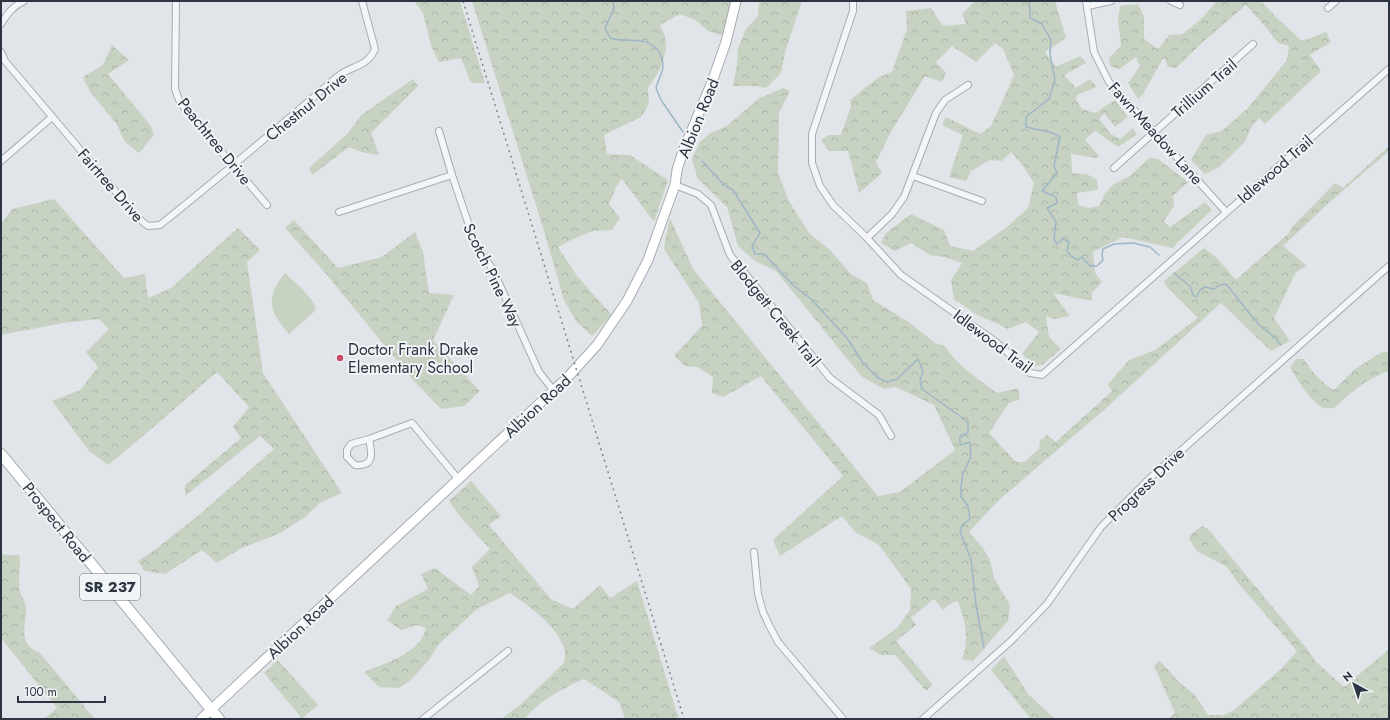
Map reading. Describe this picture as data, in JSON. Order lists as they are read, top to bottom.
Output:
{
  "streets": {
    "main road": ["Prospect Road", "SR 237"],
    "street": [
      "Trillium Trail",
      "Chestnut Drive",
      "Albion Road",
      "Fawn-Meadow Lane",
      "Peachtree Drive",
      "Idlewood Trail",
      "Fairtree Drive",
      "Scotch Pine Way",
      "Blodgett Creek Trail",
      "Progress Drive"
    ]
  },
  "crossings": [
    ["Trillium Trail", "Fawn-Meadow Lane"],
    ["Chestnut Drive", "Peachtree Drive"],
    ["Chestnut Drive", "Fairtree Drive"],
    ["Albion Road", "Scotch Pine Way"],
    ["Albion Road", "Blodgett Creek Trail"],
    ["Albion Road", "Prospect Road"],
    ["Fawn-Meadow Lane", "Idlewood Trail"],
    ["Peachtree Drive", "Fairtree Drive"]
  ],
  "places": ["Doctor Frank Drake Elementary School"],
  "scale_bar": "100 m",
  "north": "top left"
}
